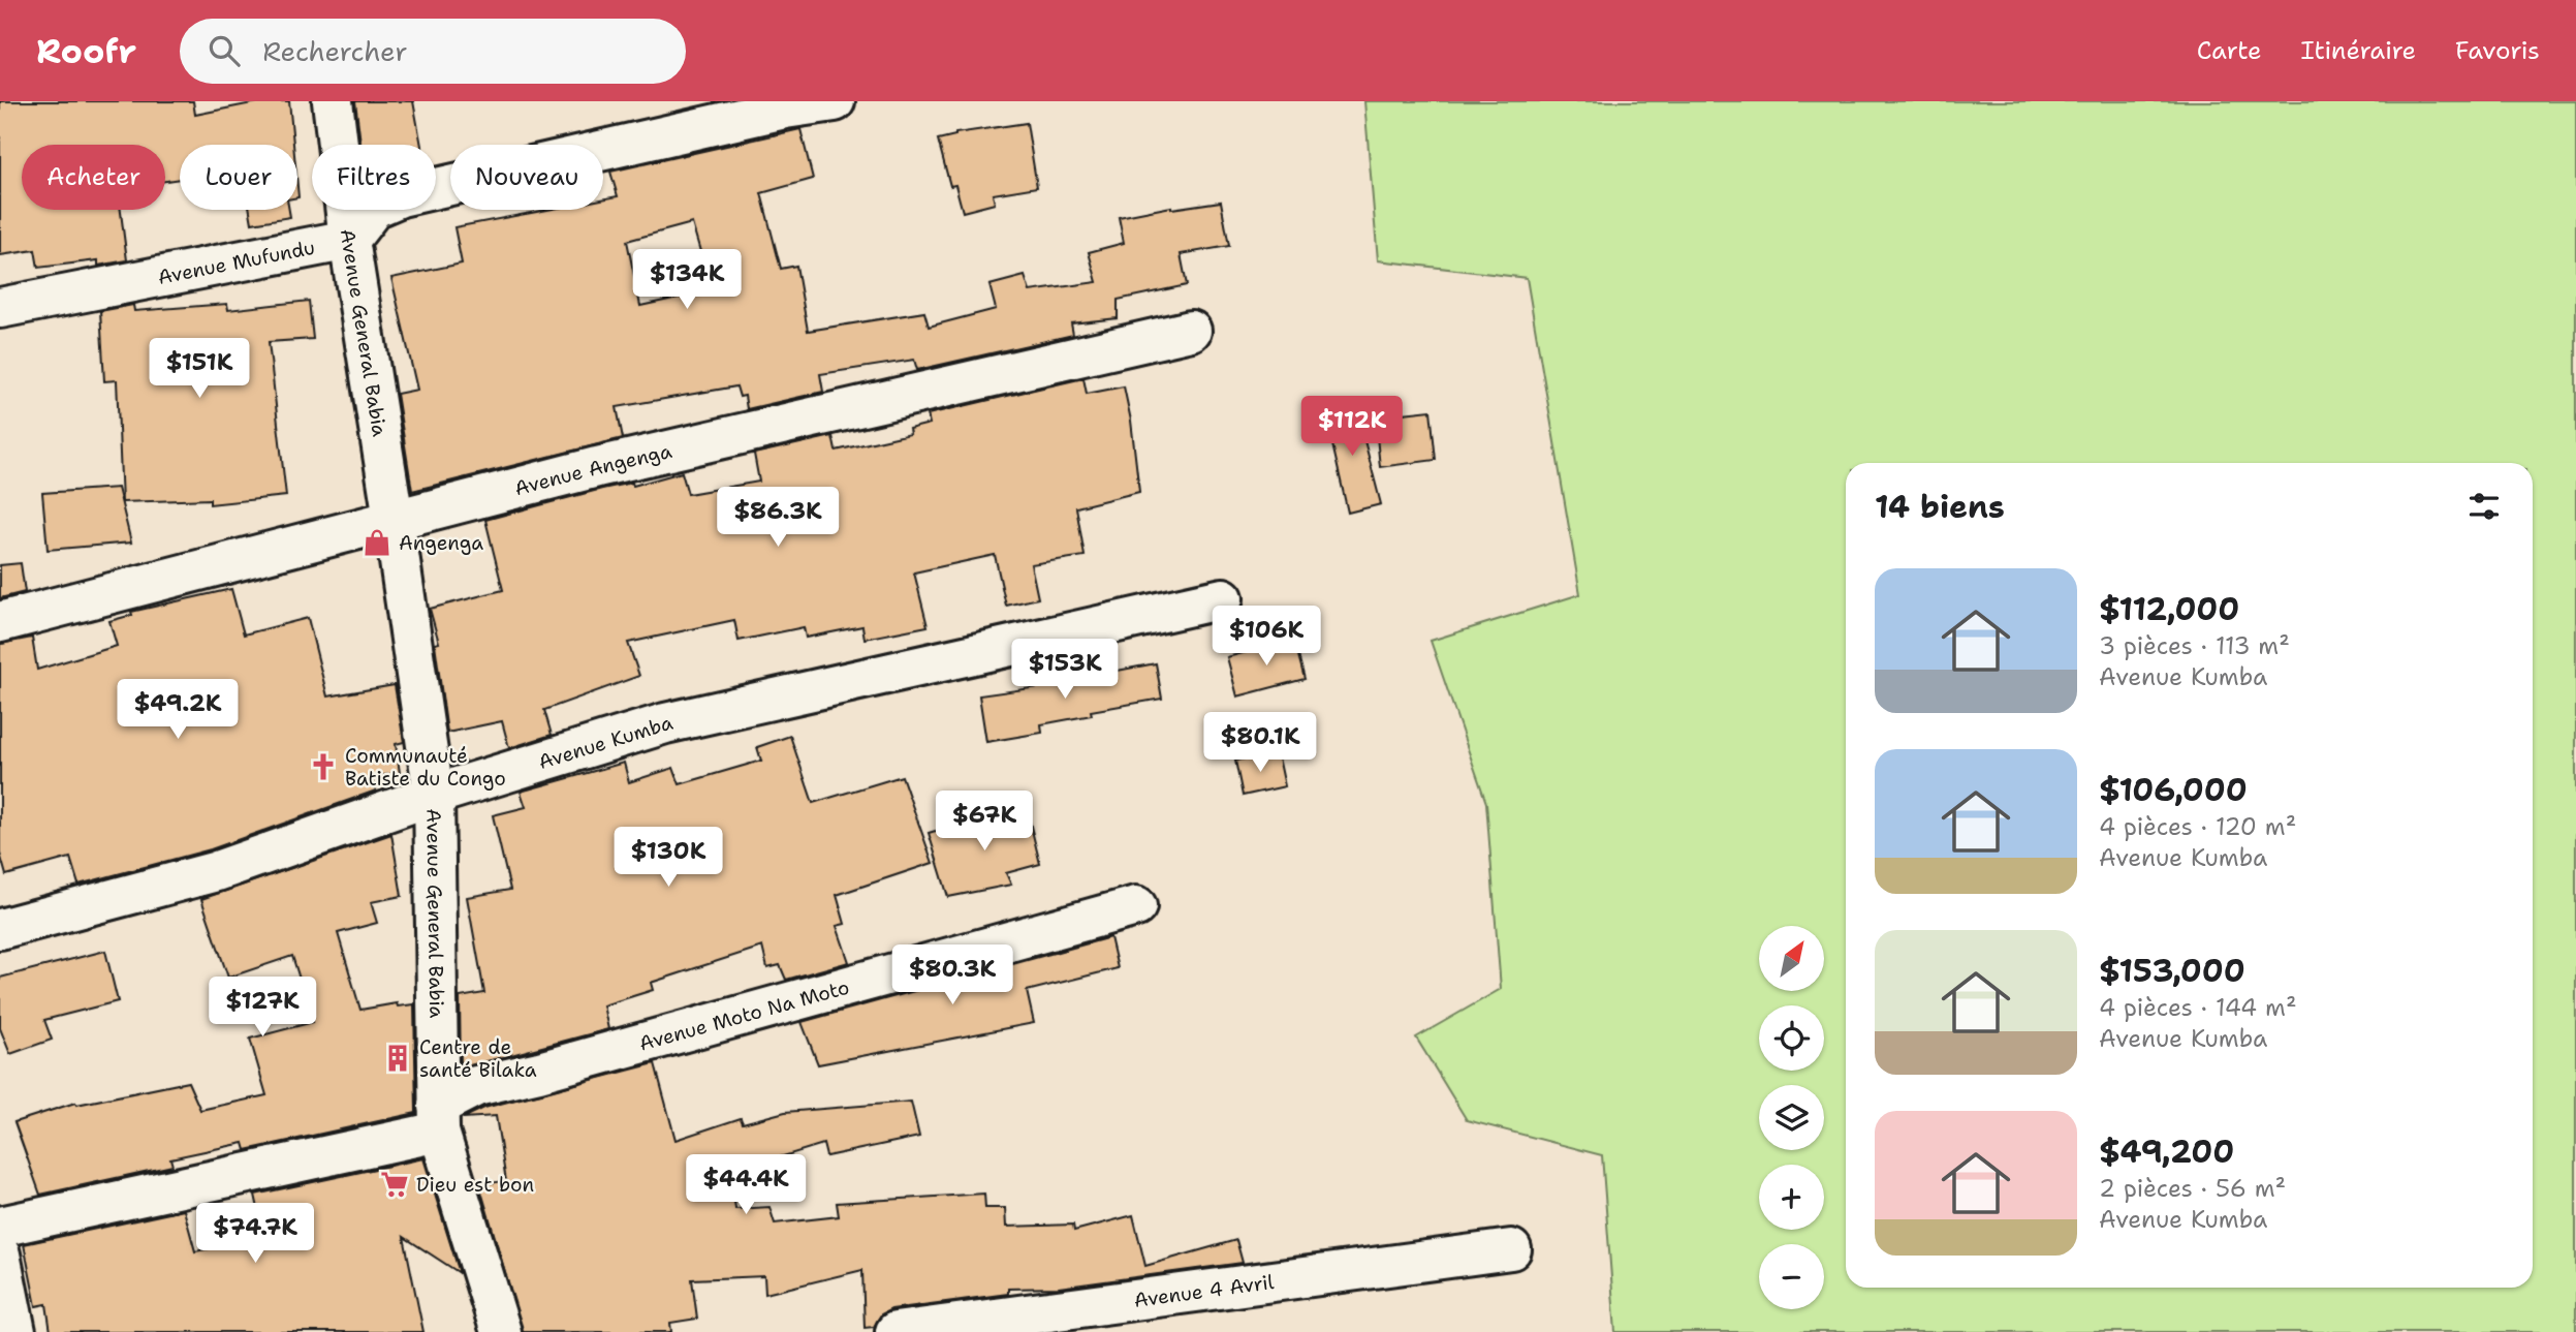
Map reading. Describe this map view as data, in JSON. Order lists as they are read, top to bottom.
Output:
{
  "streets": {
    "street": [
      "Avenue Mufundu",
      "Avenue General Babia",
      "Avenue Angenga",
      "Avenue Kumba",
      "Avenue Moto Na Moto",
      "Avenue 4 Avril"
    ]
  },
  "crossings": [
    ["Avenue Mufundu", "Avenue General Babia"],
    ["Avenue General Babia", "Avenue Angenga"],
    ["Avenue General Babia", "Avenue Kumba"],
    ["Avenue General Babia", "Avenue Moto Na Moto"]
  ],
  "places": {
    "shop": ["Angenga"],
    "church": ["Communauté Batiste du Congo"],
    "building": ["Centre de santé Bilaka"],
    "supermarket": ["Dieu est bon"]
  },
  "north": "top right",
  "page": {
    "header": "Roofr",
    "search": "Rechercher",
    "nav": ["Carte", "Itinéraire", "Favoris"],
    "chip": [
      "Acheter",
      "Louer",
      "Filtres",
      "Nouveau"
    ],
    "price": [
      "$134K",
      "$151K",
      "$112K",
      "$86.3K",
      "$106K",
      "$153K",
      "$49.2K",
      "$80.1K",
      "$67K",
      "$130K",
      "$80.3K",
      "$127K",
      "$44.4K",
      "$74.7K"
    ],
    "heading": "14 biens",
    "list": [
      {
        "name": "$112,000",
        "note": "3 pièces · 113 m² · Avenue Kumba"
      },
      {
        "name": "$106,000",
        "note": "4 pièces · 120 m² · Avenue Kumba"
      },
      {
        "name": "$153,000",
        "note": "4 pièces · 144 m² · Avenue Kumba"
      },
      {
        "name": "$49,200",
        "note": "2 pièces · 56 m² · Avenue Kumba"
      }
    ],
    "map_buttons": ["+", "−"]
  }
}
